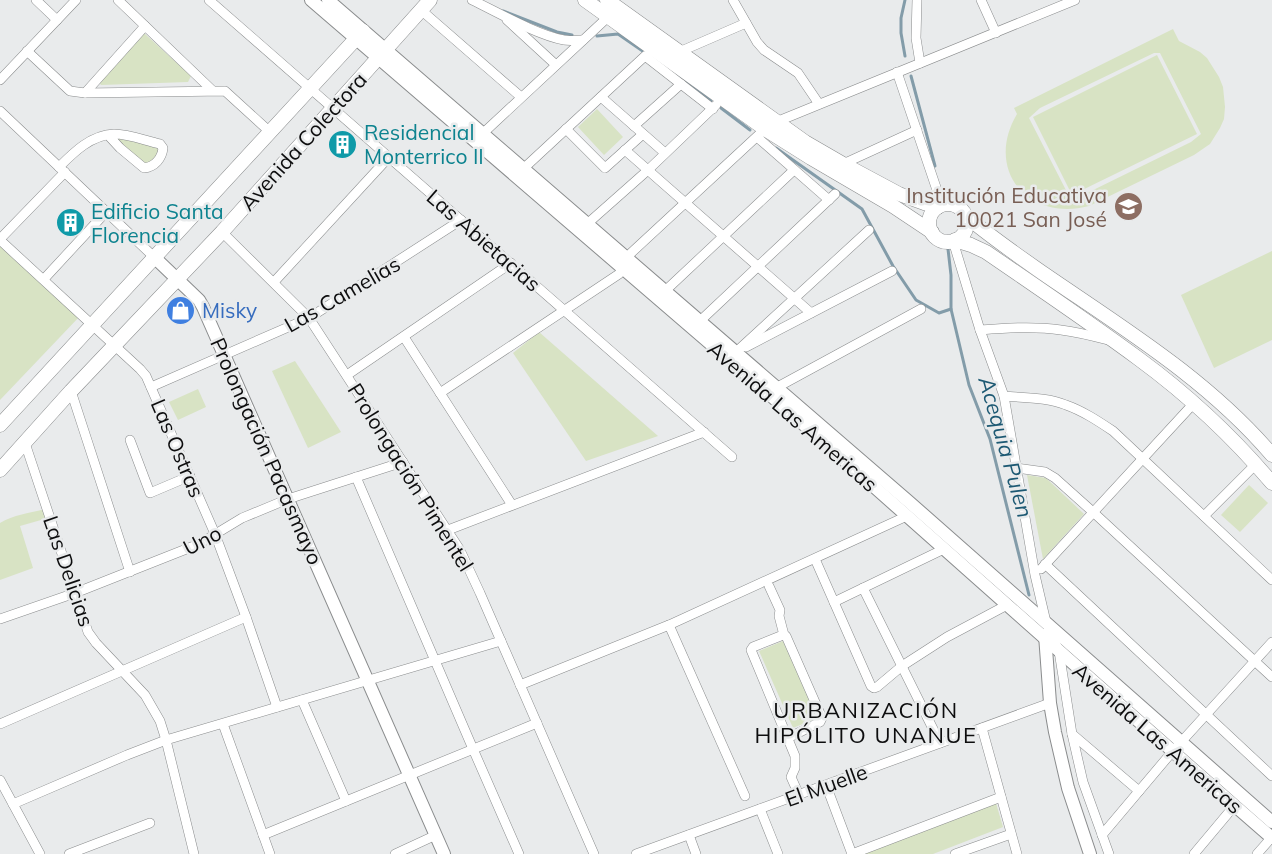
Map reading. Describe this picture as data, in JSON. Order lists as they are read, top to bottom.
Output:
{
  "streets": {
    "main road": ["Avenida Colectora"],
    "street": [
      "Las Abietacias",
      "Las Camelias",
      "Avenida Las Americas",
      "Las Ostras",
      "Prolongación Pacasmayo",
      "Prolongación Pimentel",
      "Uno",
      "Las Delicias",
      "El Muelle"
    ]
  },
  "crossings": [
    ["Avenida Colectora", "Las Abietacias"],
    ["Avenida Colectora", "Avenida Las Americas"],
    ["Avenida Colectora", "Las Ostras"],
    ["Avenida Colectora", "Prolongación Pacasmayo"],
    ["Avenida Colectora", "Prolongación Pimentel"],
    ["Avenida Colectora", "Las Delicias"],
    ["Las Abietacias", "Las Camelias"],
    ["Las Camelias", "Las Ostras"],
    ["Las Camelias", "Prolongación Pacasmayo"],
    ["Las Camelias", "Prolongación Pimentel"],
    ["Las Ostras", "Uno"],
    ["Prolongación Pacasmayo", "Uno"],
    ["Prolongación Pimentel", "Uno"],
    ["Uno", "Las Delicias"]
  ],
  "districts": ["URBANIZACIÓN HIPÓLITO UNANUE"],
  "water": ["Acequia Pulen"],
  "places": {
    "building": ["Residencial Monterrico II", "Edificio Santa Florencia"],
    "school or university": ["Institución Educativa 10021 San José"],
    "shop": ["Misky"]
  }
}
